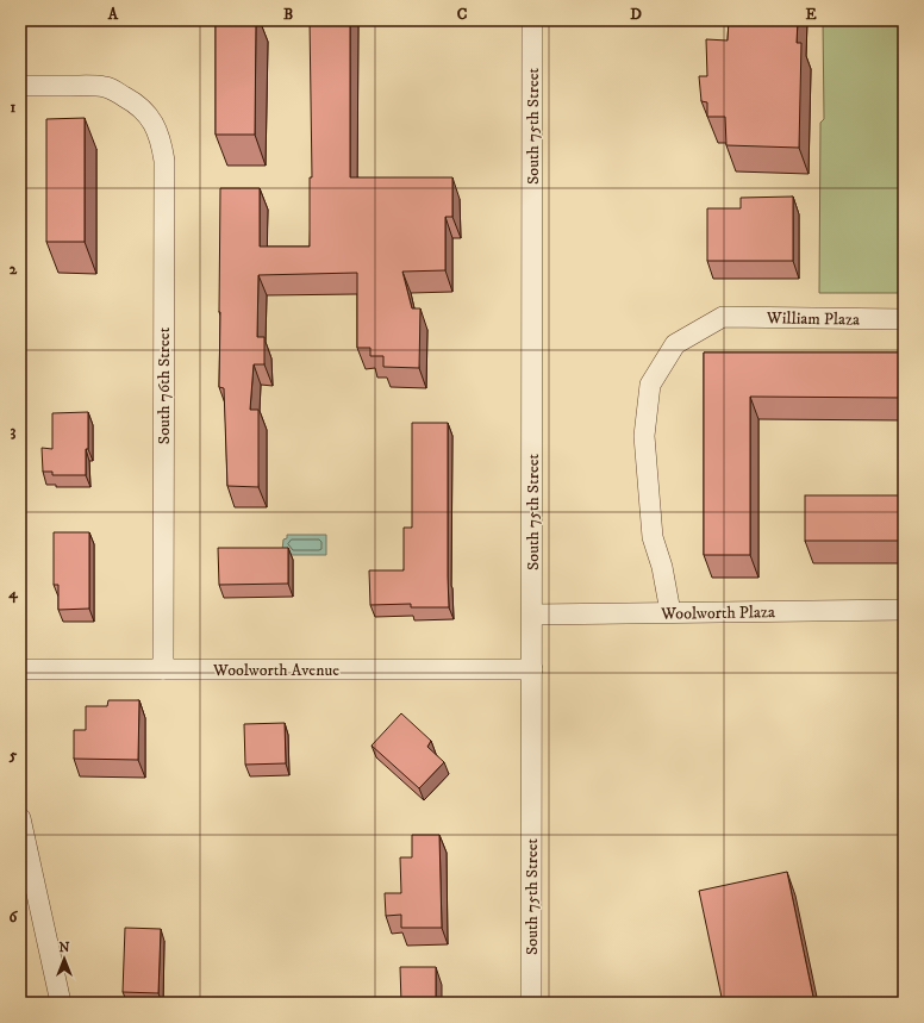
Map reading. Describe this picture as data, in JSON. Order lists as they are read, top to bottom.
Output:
{
  "streets": {
    "street": [
      "South 75th Street",
      "William Plaza",
      "South 76th Street",
      "Woolworth Plaza",
      "Woolworth Avenue"
    ]
  },
  "crossings": [
    ["South 75th Street", "Woolworth Plaza"],
    ["South 75th Street", "Woolworth Avenue"],
    ["William Plaza", "Woolworth Plaza"],
    ["South 76th Street", "Woolworth Avenue"]
  ],
  "north": "top",
  "grid": {
    "columns": [
      "A",
      "B",
      "C",
      "D",
      "E"
    ],
    "rows": [
      "1",
      "2",
      "3",
      "4",
      "5",
      "6"
    ]
  }
}
